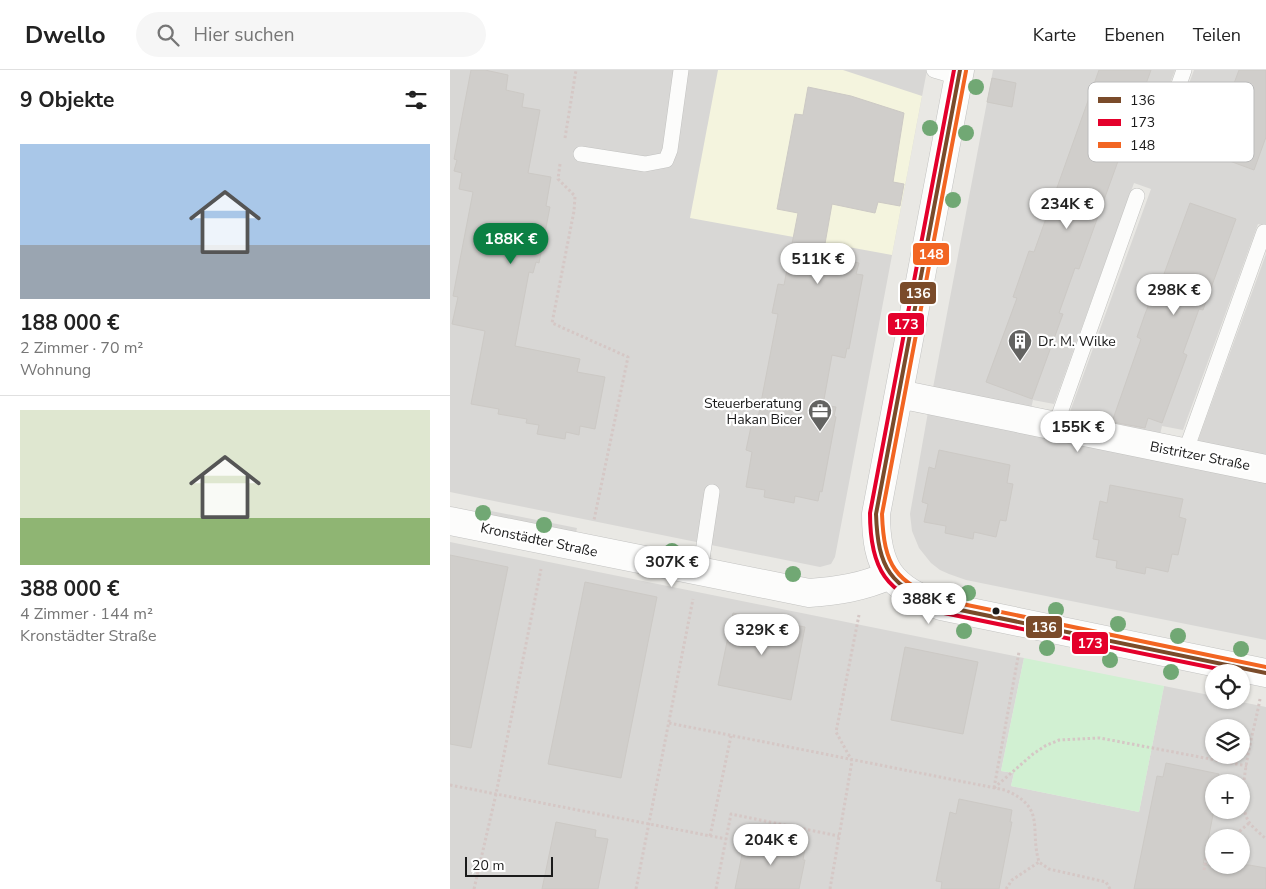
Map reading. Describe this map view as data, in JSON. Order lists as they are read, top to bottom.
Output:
{
  "streets": {
    "street": ["Bistritzer Straße", "Kronstädter Straße"]
  },
  "places": {
    "building": ["Dr. M. Wilke"],
    "office": ["Steuerberatung Hakan Bicer"]
  },
  "lines": ["transit line 136", "transit line 173", "transit line 148"],
  "legend": ["136", "173", "148"],
  "scale_bar": "20 m",
  "page": {
    "header": "Dwello",
    "search": "Hier suchen",
    "nav": ["Karte", "Ebenen", "Teilen"],
    "heading": "9 Objekte",
    "list": [
      {
        "name": "188 000 €",
        "note": "2 Zimmer · 70 m² · Wohnung"
      },
      {
        "name": "388 000 €",
        "note": "4 Zimmer · 144 m² · Kronstädter Straße"
      }
    ],
    "price": [
      "234K €",
      "188K €",
      "511K €",
      "298K €",
      "155K €",
      "307K €",
      "388K €",
      "329K €",
      "204K €"
    ],
    "map_buttons": ["+", "−"],
    "scale": "20 m"
  }
}
